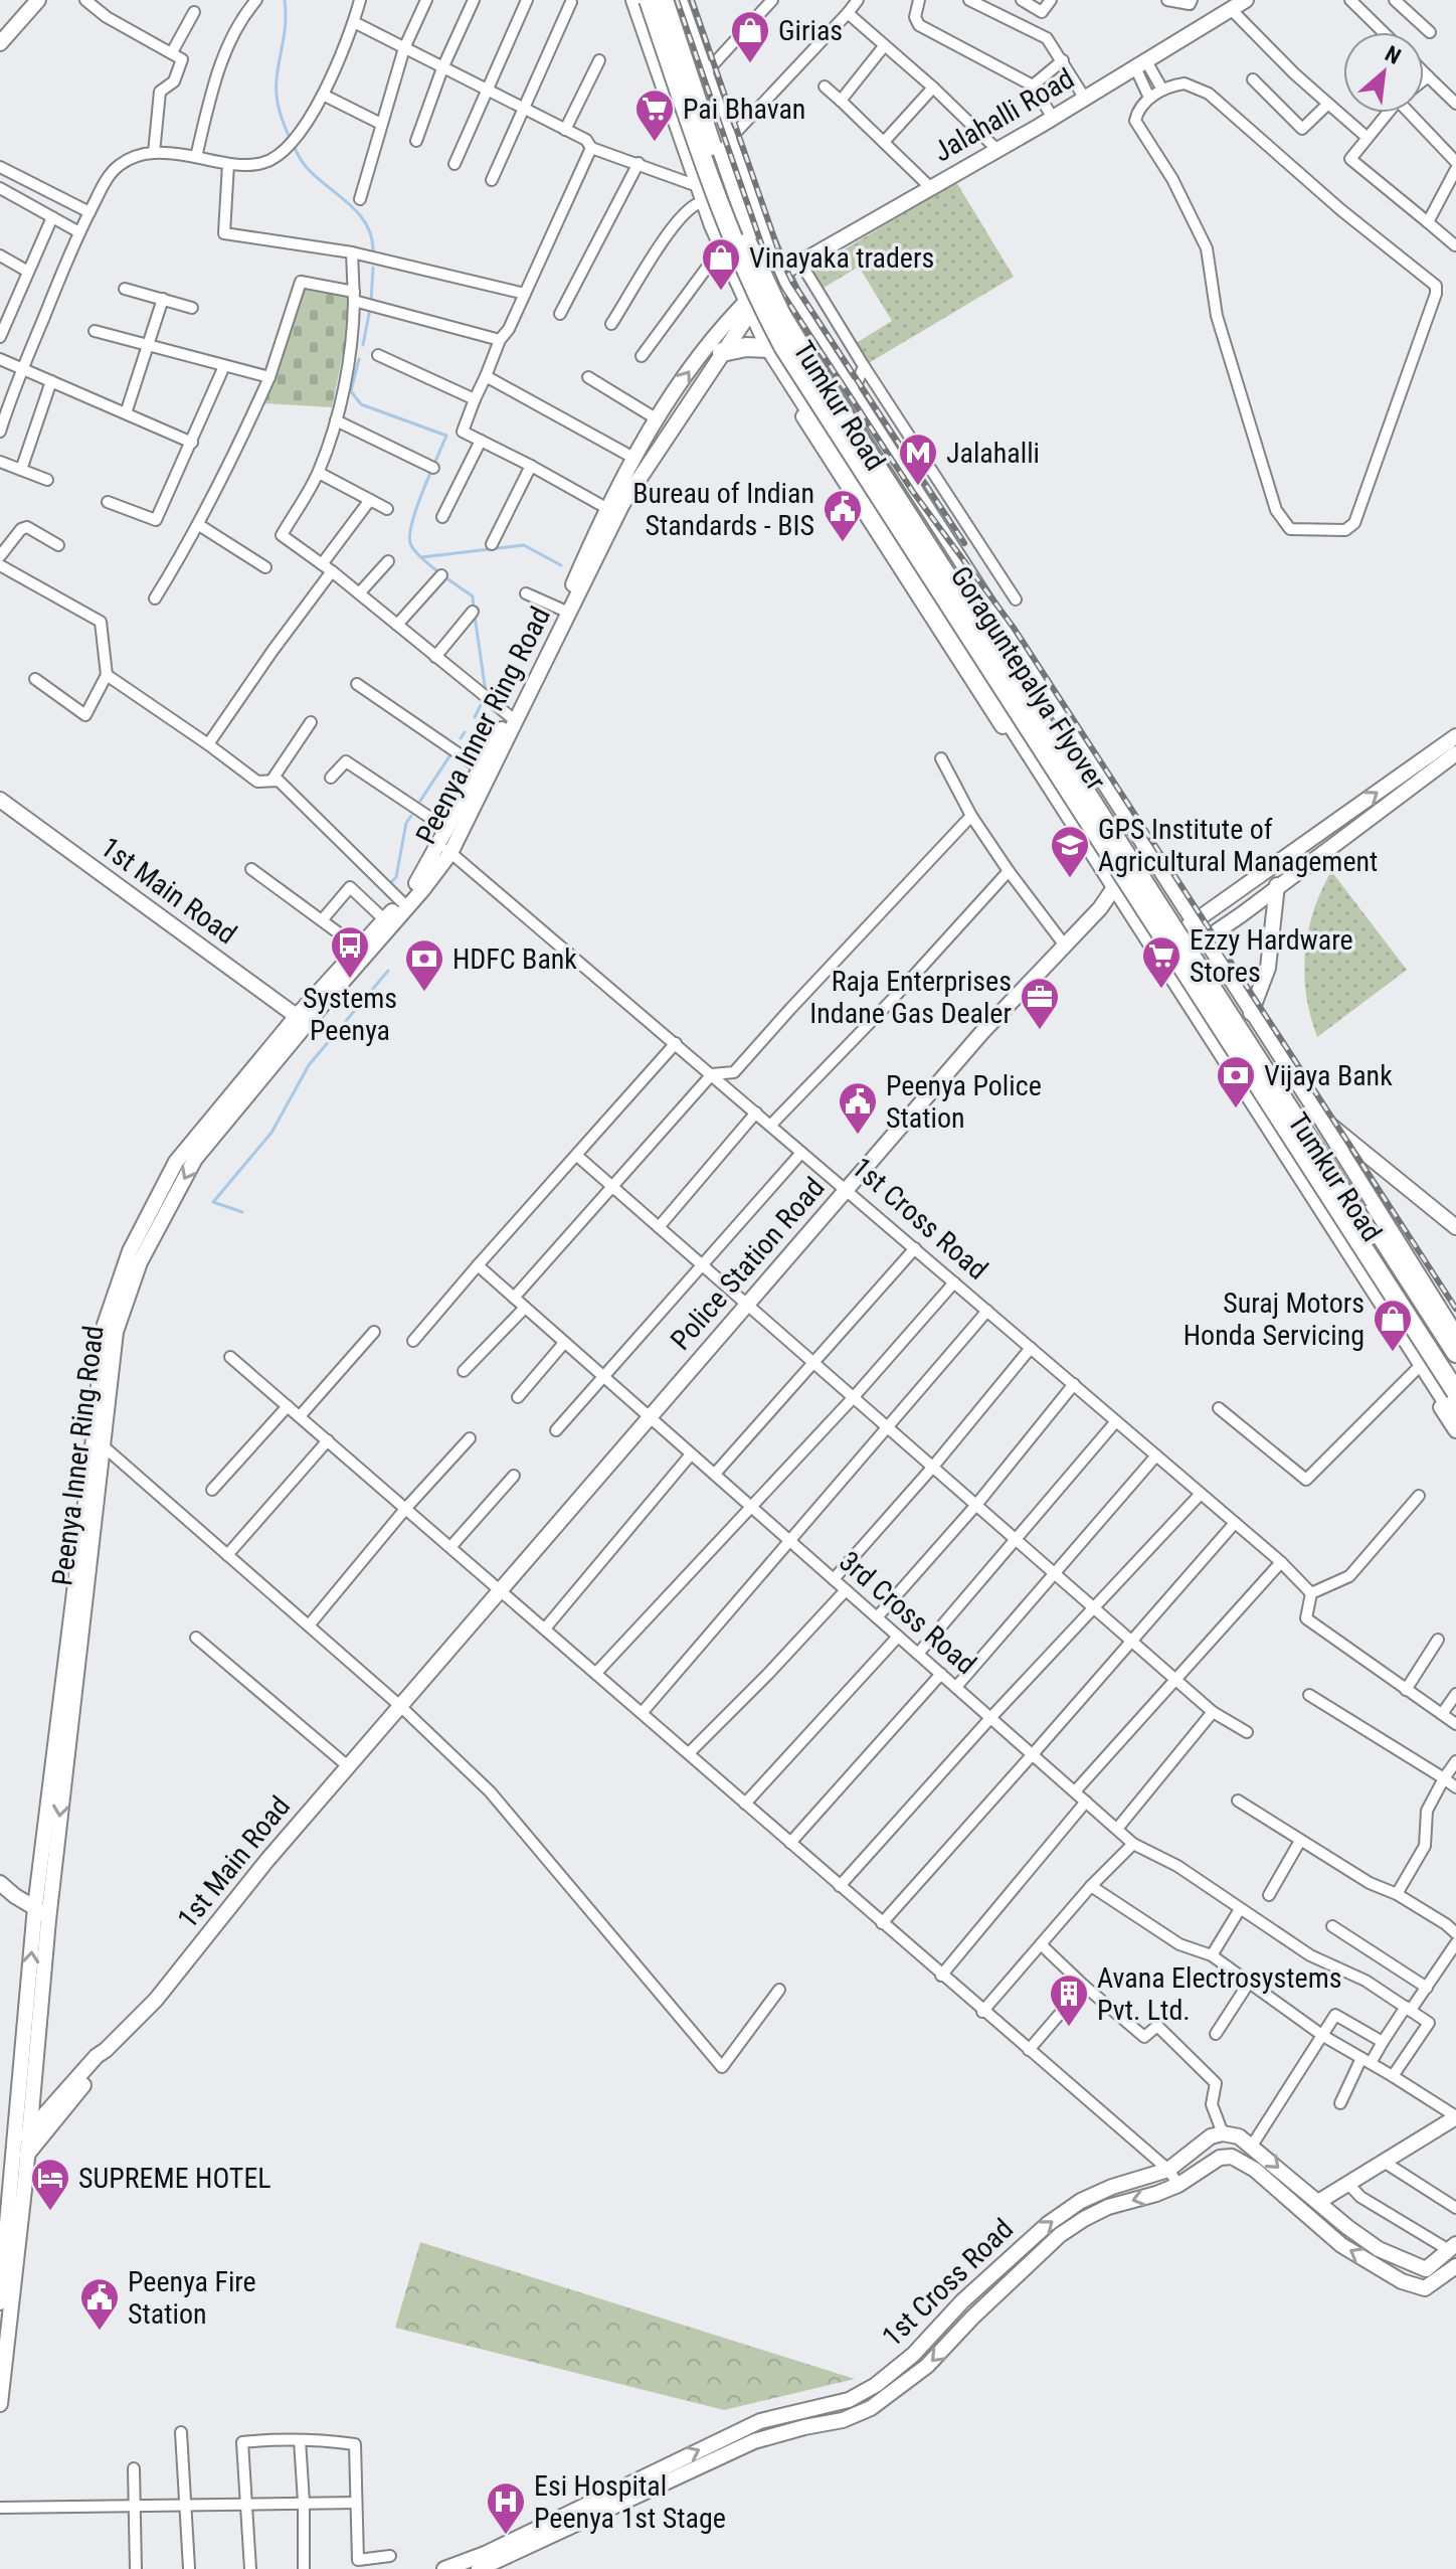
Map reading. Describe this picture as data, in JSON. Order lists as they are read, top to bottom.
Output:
{
  "streets": {
    "highway": ["Tumkur Road", "Goraguntepalya Flyover"],
    "street": [
      "Jalahalli Road",
      "Peenya Inner Ring Road",
      "1st Main Road",
      "1st Cross Road",
      "Police Station Road",
      "3rd Cross Road"
    ]
  },
  "crossings": [
    ["Jalahalli Road", "Tumkur Road"],
    ["Jalahalli Road", "Peenya Inner Ring Road"],
    ["Tumkur Road", "Goraguntepalya Flyover"],
    ["Tumkur Road", "Peenya Inner Ring Road"],
    ["Tumkur Road", "Police Station Road"],
    ["Peenya Inner Ring Road", "1st Main Road"],
    ["Peenya Inner Ring Road", "1st Cross Road"],
    ["1st Main Road", "Police Station Road"],
    ["1st Cross Road", "Police Station Road"],
    ["Police Station Road", "3rd Cross Road"]
  ],
  "places": {
    "shop": ["Girias", "Vinayaka traders", "Suraj Motors Honda Servicing"],
    "supermarket": ["Pai Bhavan", "Ezzy Hardware Stores"],
    "metro station": ["Jalahalli"],
    "public building": ["Bureau of Indian Standards - BIS", "Peenya Police Station", "Peenya Fire Station"],
    "school or university": ["GPS Institute of Agricultural Management"],
    "bus stop": ["Systems Peenya"],
    "bank": ["HDFC Bank", "Vijaya Bank"],
    "office": ["Raja Enterprises Indane Gas Dealer"],
    "building": ["Avana Electrosystems Pvt. Ltd."],
    "hotel": ["SUPREME HOTEL"],
    "hospital": ["Esi Hospital Peenya 1st Stage"]
  },
  "north": "top right"
}
